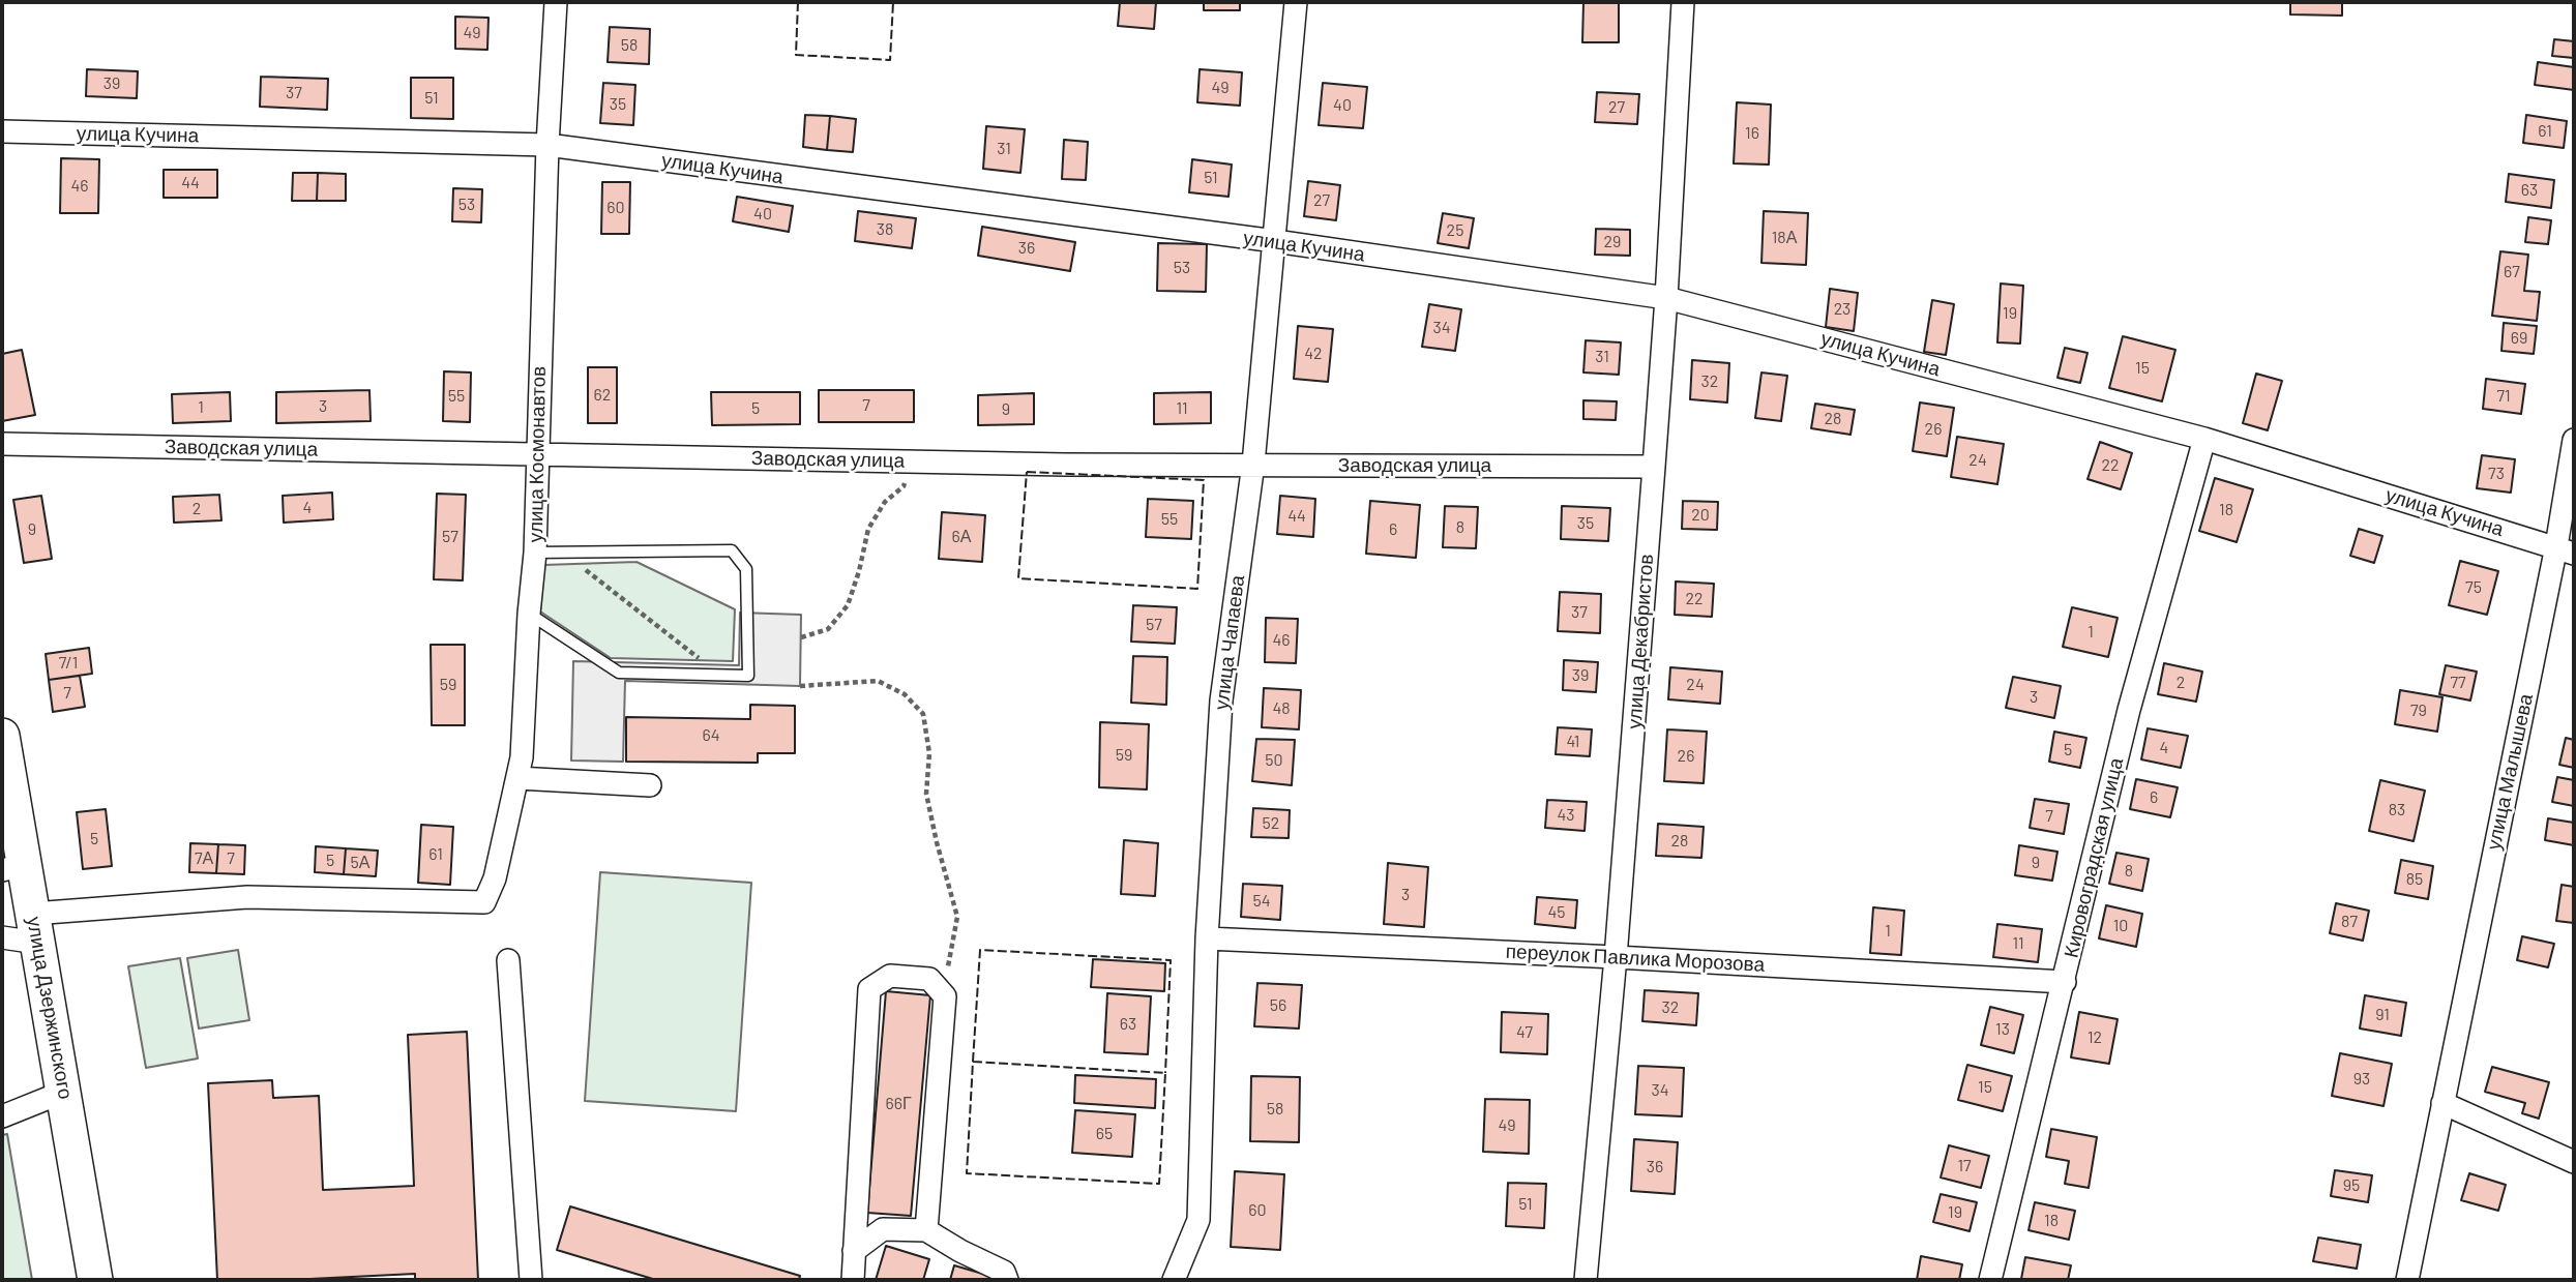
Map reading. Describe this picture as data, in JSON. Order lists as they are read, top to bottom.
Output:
{
  "streets": {
    "main road": ["улица Дзержинского"],
    "street": [
      "улица Кучина",
      "Заводская улица",
      "улица Космонавтов",
      "улица Декабристов",
      "улица Чапаева",
      "улица Малышева",
      "Кировоградская улица",
      "переулок Павлика Морозова"
    ]
  },
  "crossings": [
    ["улица Кучина", "улица Космонавтов"],
    ["улица Кучина", "улица Декабристов"],
    ["улица Кучина", "улица Чапаева"],
    ["улица Кучина", "улица Малышева"],
    ["улица Кучина", "Кировоградская улица"],
    ["Заводская улица", "улица Космонавтов"],
    ["Заводская улица", "улица Декабристов"],
    ["Заводская улица", "улица Чапаева"],
    ["улица Космонавтов", "улица Дзержинского"],
    ["улица Декабристов", "переулок Павлика Морозова"],
    ["улица Чапаева", "переулок Павлика Морозова"],
    ["Кировоградская улица", "переулок Павлика Морозова"]
  ],
  "house_numbers": [
    "49",
    "58",
    "39",
    "49",
    "37",
    "51",
    "35",
    "40",
    "27",
    "61",
    "16",
    "31",
    "51",
    "44",
    "46",
    "63",
    "27",
    "53",
    "60",
    "40",
    "38",
    "25",
    "18А",
    "29",
    "36",
    "53",
    "67",
    "23",
    "19",
    "34",
    "69",
    "42",
    "31",
    "15",
    "32",
    "62",
    "55",
    "71",
    "7",
    "3",
    "1",
    "5",
    "11",
    "9",
    "28",
    "26",
    "24",
    "22",
    "73",
    "4",
    "2",
    "18",
    "20",
    "44",
    "55",
    "35",
    "8",
    "9",
    "6",
    "57",
    "6А",
    "75",
    "22",
    "37",
    "57",
    "1",
    "46",
    "7/1",
    "39",
    "2",
    "77",
    "59",
    "24",
    "7",
    "3",
    "48",
    "79",
    "64",
    "41",
    "4",
    "5",
    "59",
    "26",
    "50",
    "6",
    "83",
    "43",
    "7",
    "52",
    "5",
    "28",
    "61",
    "7А",
    "7",
    "5",
    "5А",
    "9",
    "8",
    "85",
    "3",
    "54",
    "45",
    "87",
    "10",
    "1",
    "11",
    "56",
    "32",
    "91",
    "63",
    "13",
    "47",
    "12",
    "93",
    "15",
    "34",
    "66Г",
    "58",
    "49",
    "65",
    "17",
    "36",
    "95",
    "51",
    "60",
    "19",
    "18"
  ]
}
